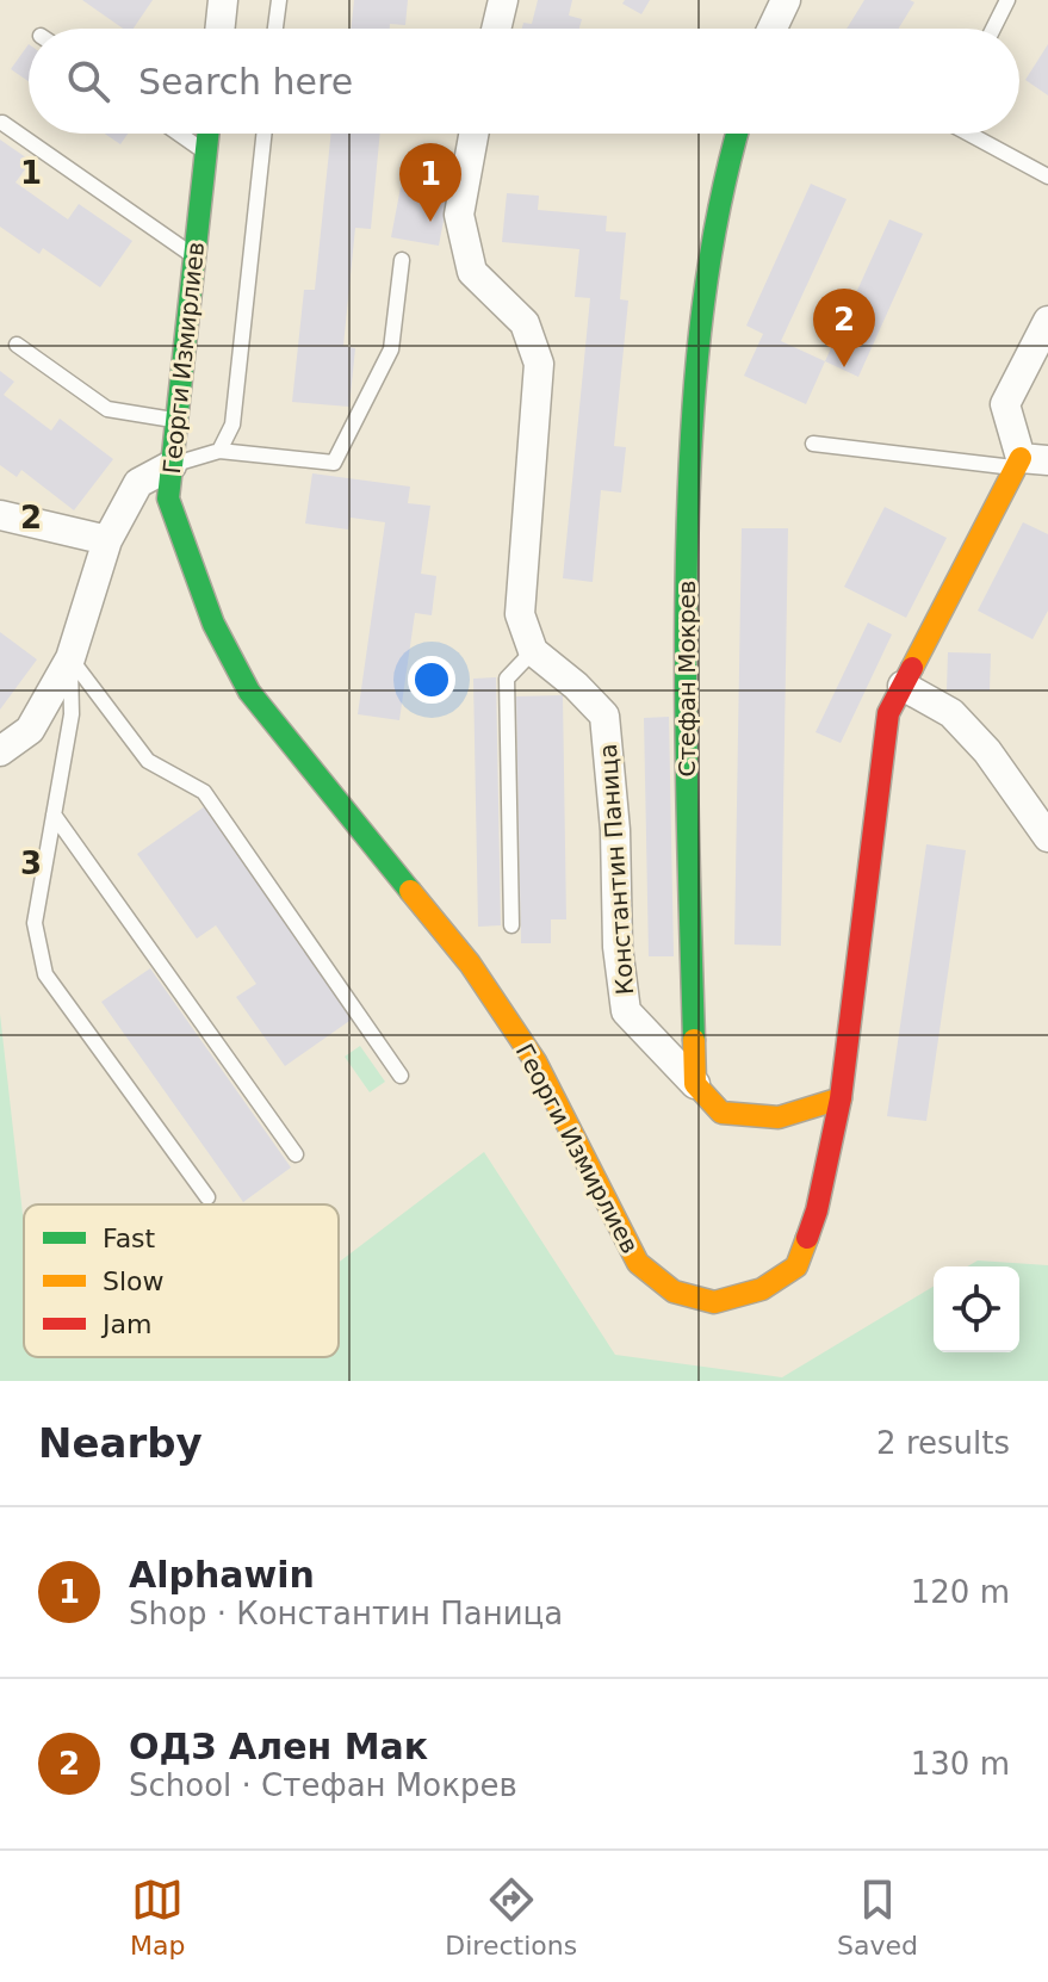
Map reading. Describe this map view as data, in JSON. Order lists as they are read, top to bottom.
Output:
{
  "streets": {
    "street": ["Георги Измирлиев", "Стефан Мокрев", "Константин Паница"]
  },
  "crossings": [
    ["Стефан Мокрев", "Константин Паница"]
  ],
  "legend": ["Fast", "Slow", "Jam"],
  "page": {
    "search": "Search here",
    "pins": ["1", "2"],
    "heading": ["Nearby", "2 results"],
    "list": [
      {
        "mark": "1",
        "name": "Alphawin",
        "note": "Shop · Константин Паница",
        "value": "120 m"
      },
      {
        "mark": "2",
        "name": "ОДЗ Ален Мак",
        "note": "School · Стефан Мокрев",
        "value": "130 m"
      }
    ],
    "nav": ["Map", "Directions", "Saved"]
  },
  "grid": {
    "rows": ["1", "2", "3"]
  }
}
